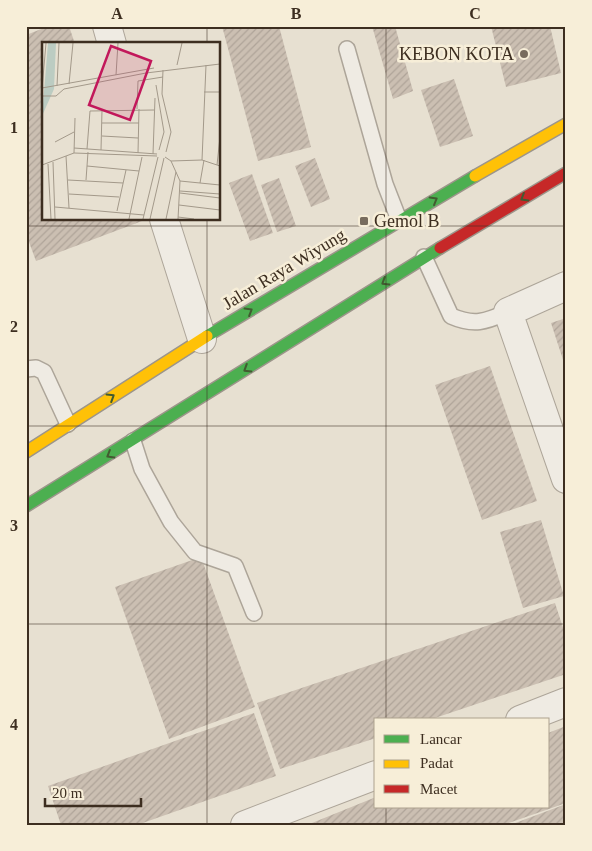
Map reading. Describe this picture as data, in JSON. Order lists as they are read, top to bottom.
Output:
{
  "streets": {
    "main road": ["Jalan Raya Wiyung"]
  },
  "places": {
    "other": ["KEBON KOTA"],
    "transit": ["Gemol B"]
  },
  "legend": ["Lancar", "Padat", "Macet"],
  "scale_bar": "20 m",
  "grid": {
    "columns": ["A", "B", "C"],
    "rows": [
      "1",
      "2",
      "3",
      "4"
    ]
  }
}
